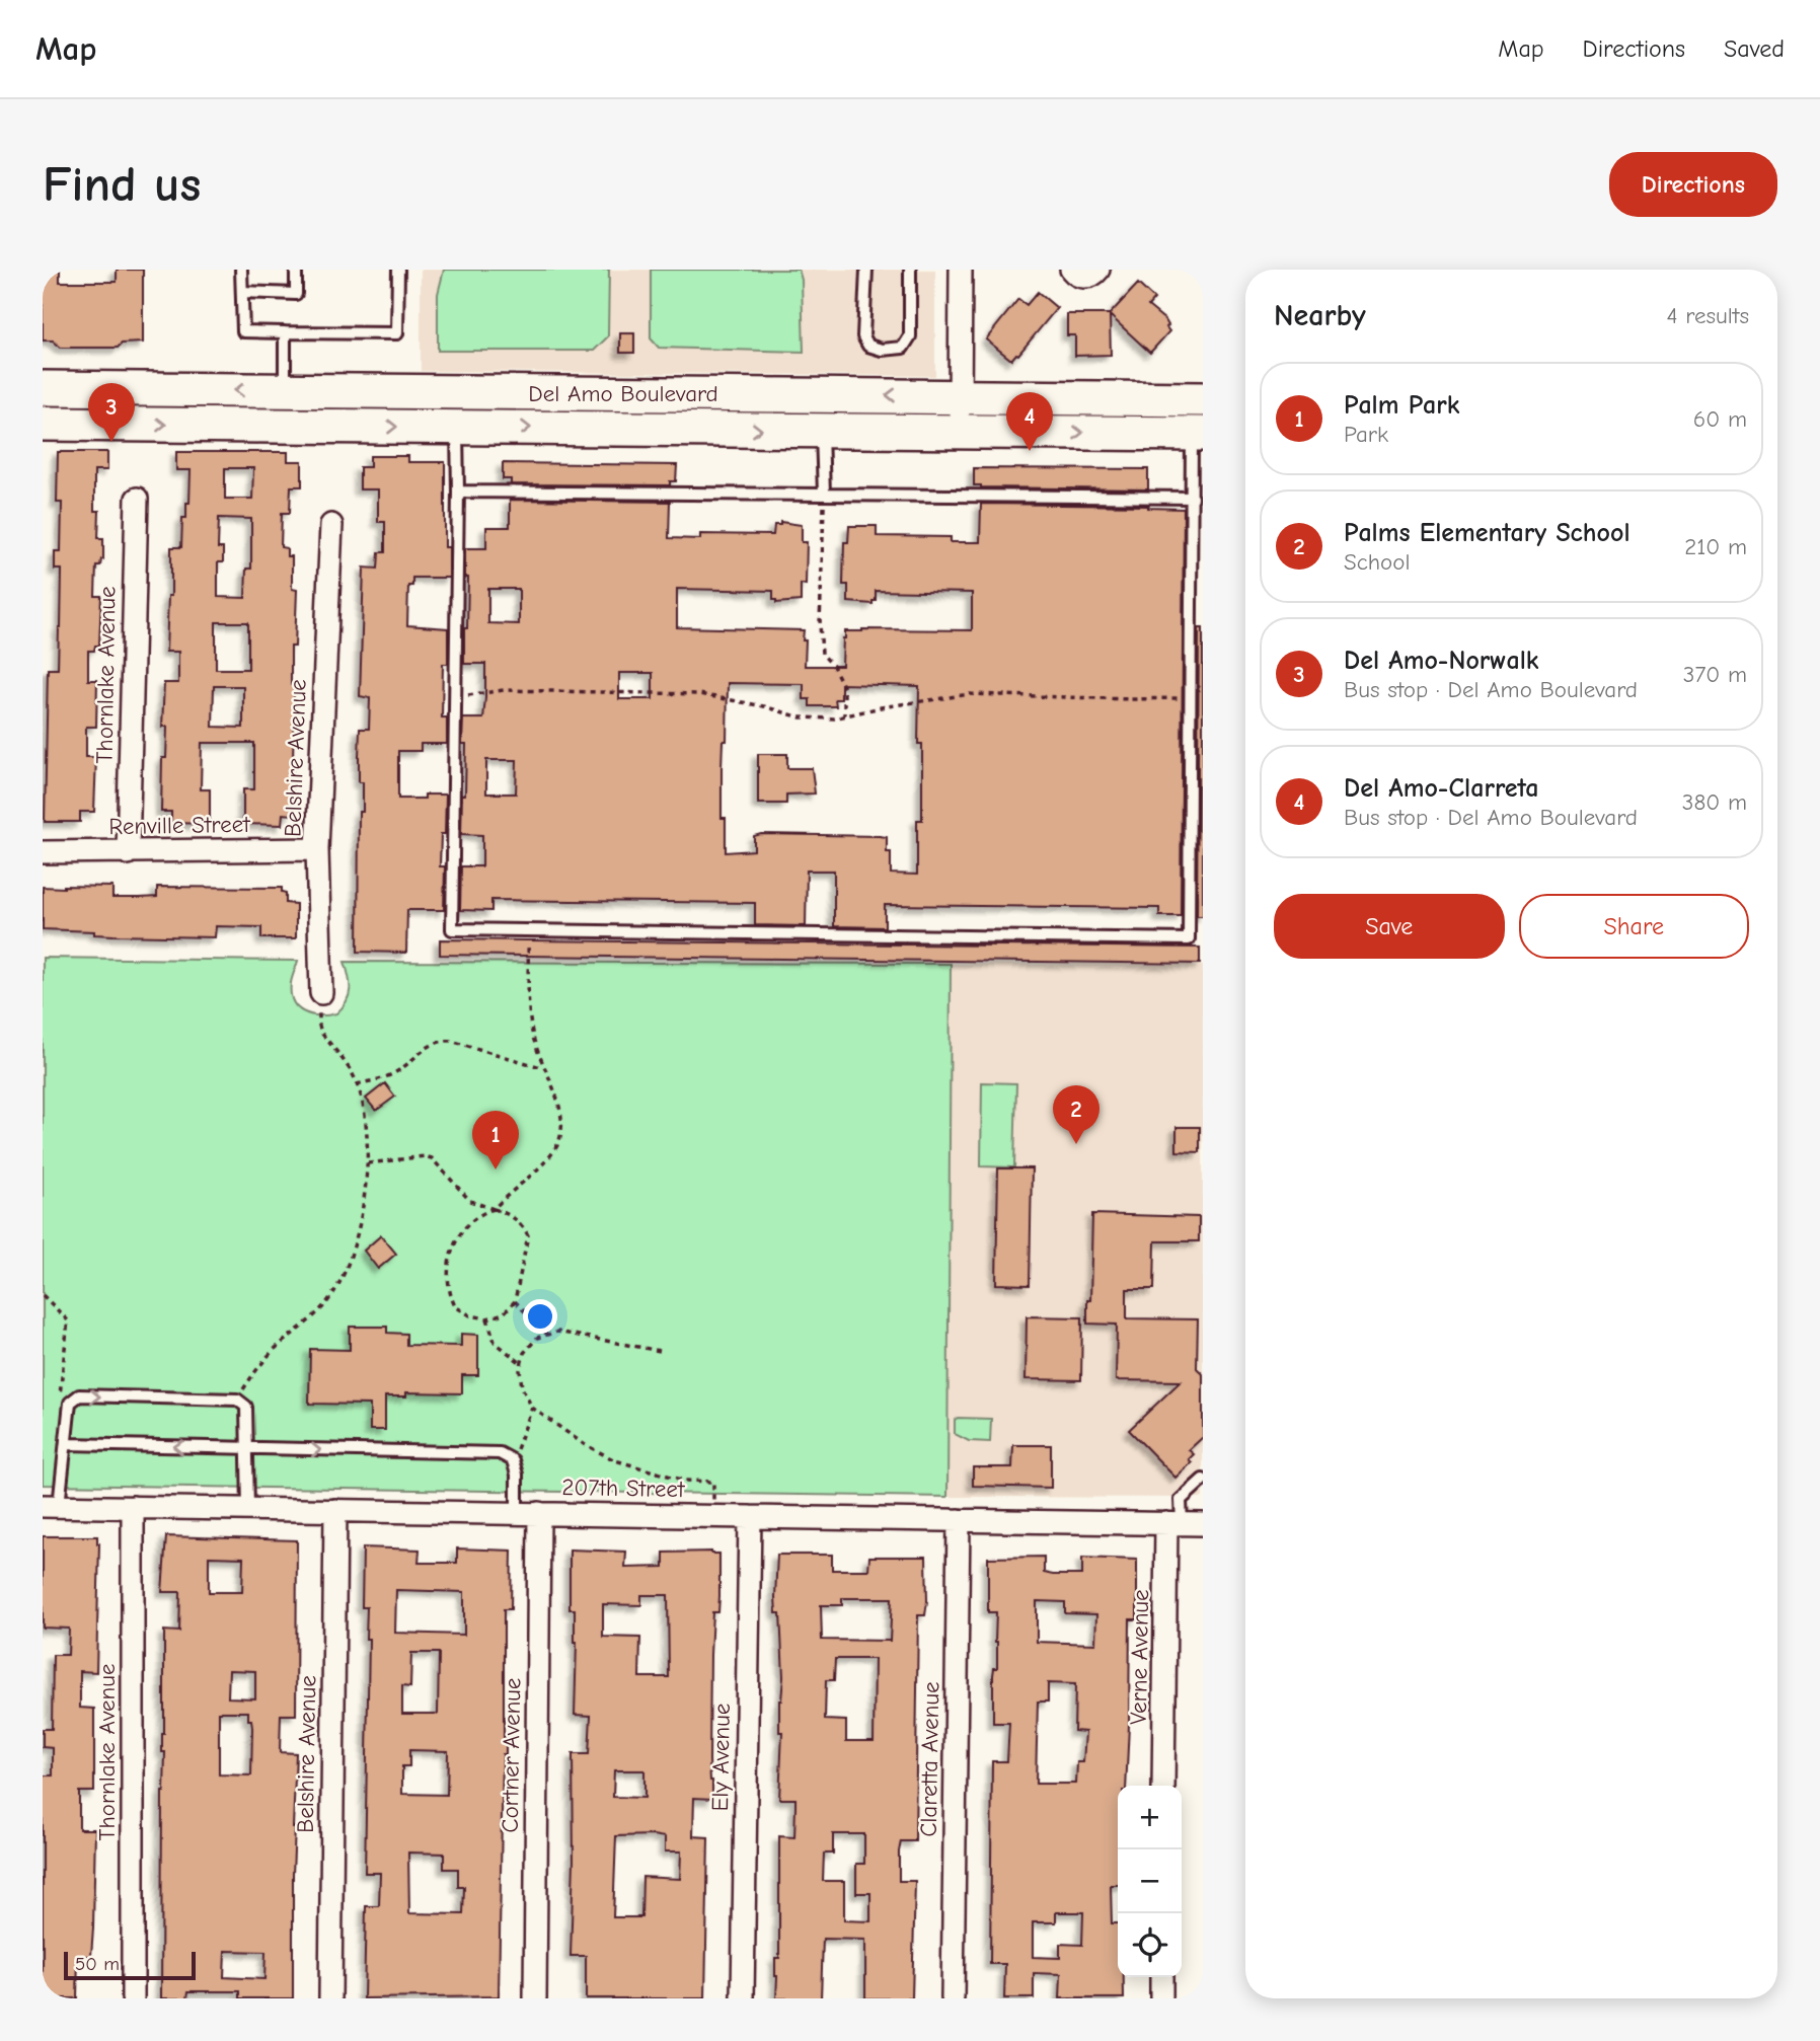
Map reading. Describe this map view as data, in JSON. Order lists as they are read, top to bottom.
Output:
{
  "streets": {
    "main road": ["Del Amo Boulevard"],
    "street": [
      "Thornlake Avenue",
      "Belshire Avenue",
      "Renville Street",
      "207th Street",
      "Verne Avenue",
      "Cortner Avenue",
      "Ely Avenue",
      "Claretta Avenue"
    ]
  },
  "crossings": [
    ["Thornlake Avenue", "Renville Street"],
    ["Thornlake Avenue", "207th Street"],
    ["Belshire Avenue", "Renville Street"],
    ["Belshire Avenue", "207th Street"],
    ["207th Street", "Verne Avenue"],
    ["207th Street", "Cortner Avenue"],
    ["207th Street", "Ely Avenue"],
    ["207th Street", "Claretta Avenue"]
  ],
  "scale_bar": "50 m",
  "page": {
    "header": "Map",
    "nav": ["Map", "Directions", "Saved"],
    "buttons": [
      "Directions",
      ["Save", "Share"]
    ],
    "title": "Find us",
    "heading": ["Nearby", "4 results"],
    "list": [
      {
        "mark": "1",
        "name": "Palm Park",
        "note": "Park",
        "value": "60 m"
      },
      {
        "mark": "2",
        "name": "Palms Elementary School",
        "note": "School",
        "value": "210 m"
      },
      {
        "mark": "3",
        "name": "Del Amo-Norwalk",
        "note": "Bus stop · Del Amo Boulevard",
        "value": "370 m"
      },
      {
        "mark": "4",
        "name": "Del Amo-Clarreta",
        "note": "Bus stop · Del Amo Boulevard",
        "value": "380 m"
      }
    ],
    "pins": [
      "3",
      "4",
      "2",
      "1"
    ],
    "map_buttons": ["+", "−"],
    "scale": "50 m"
  }
}
